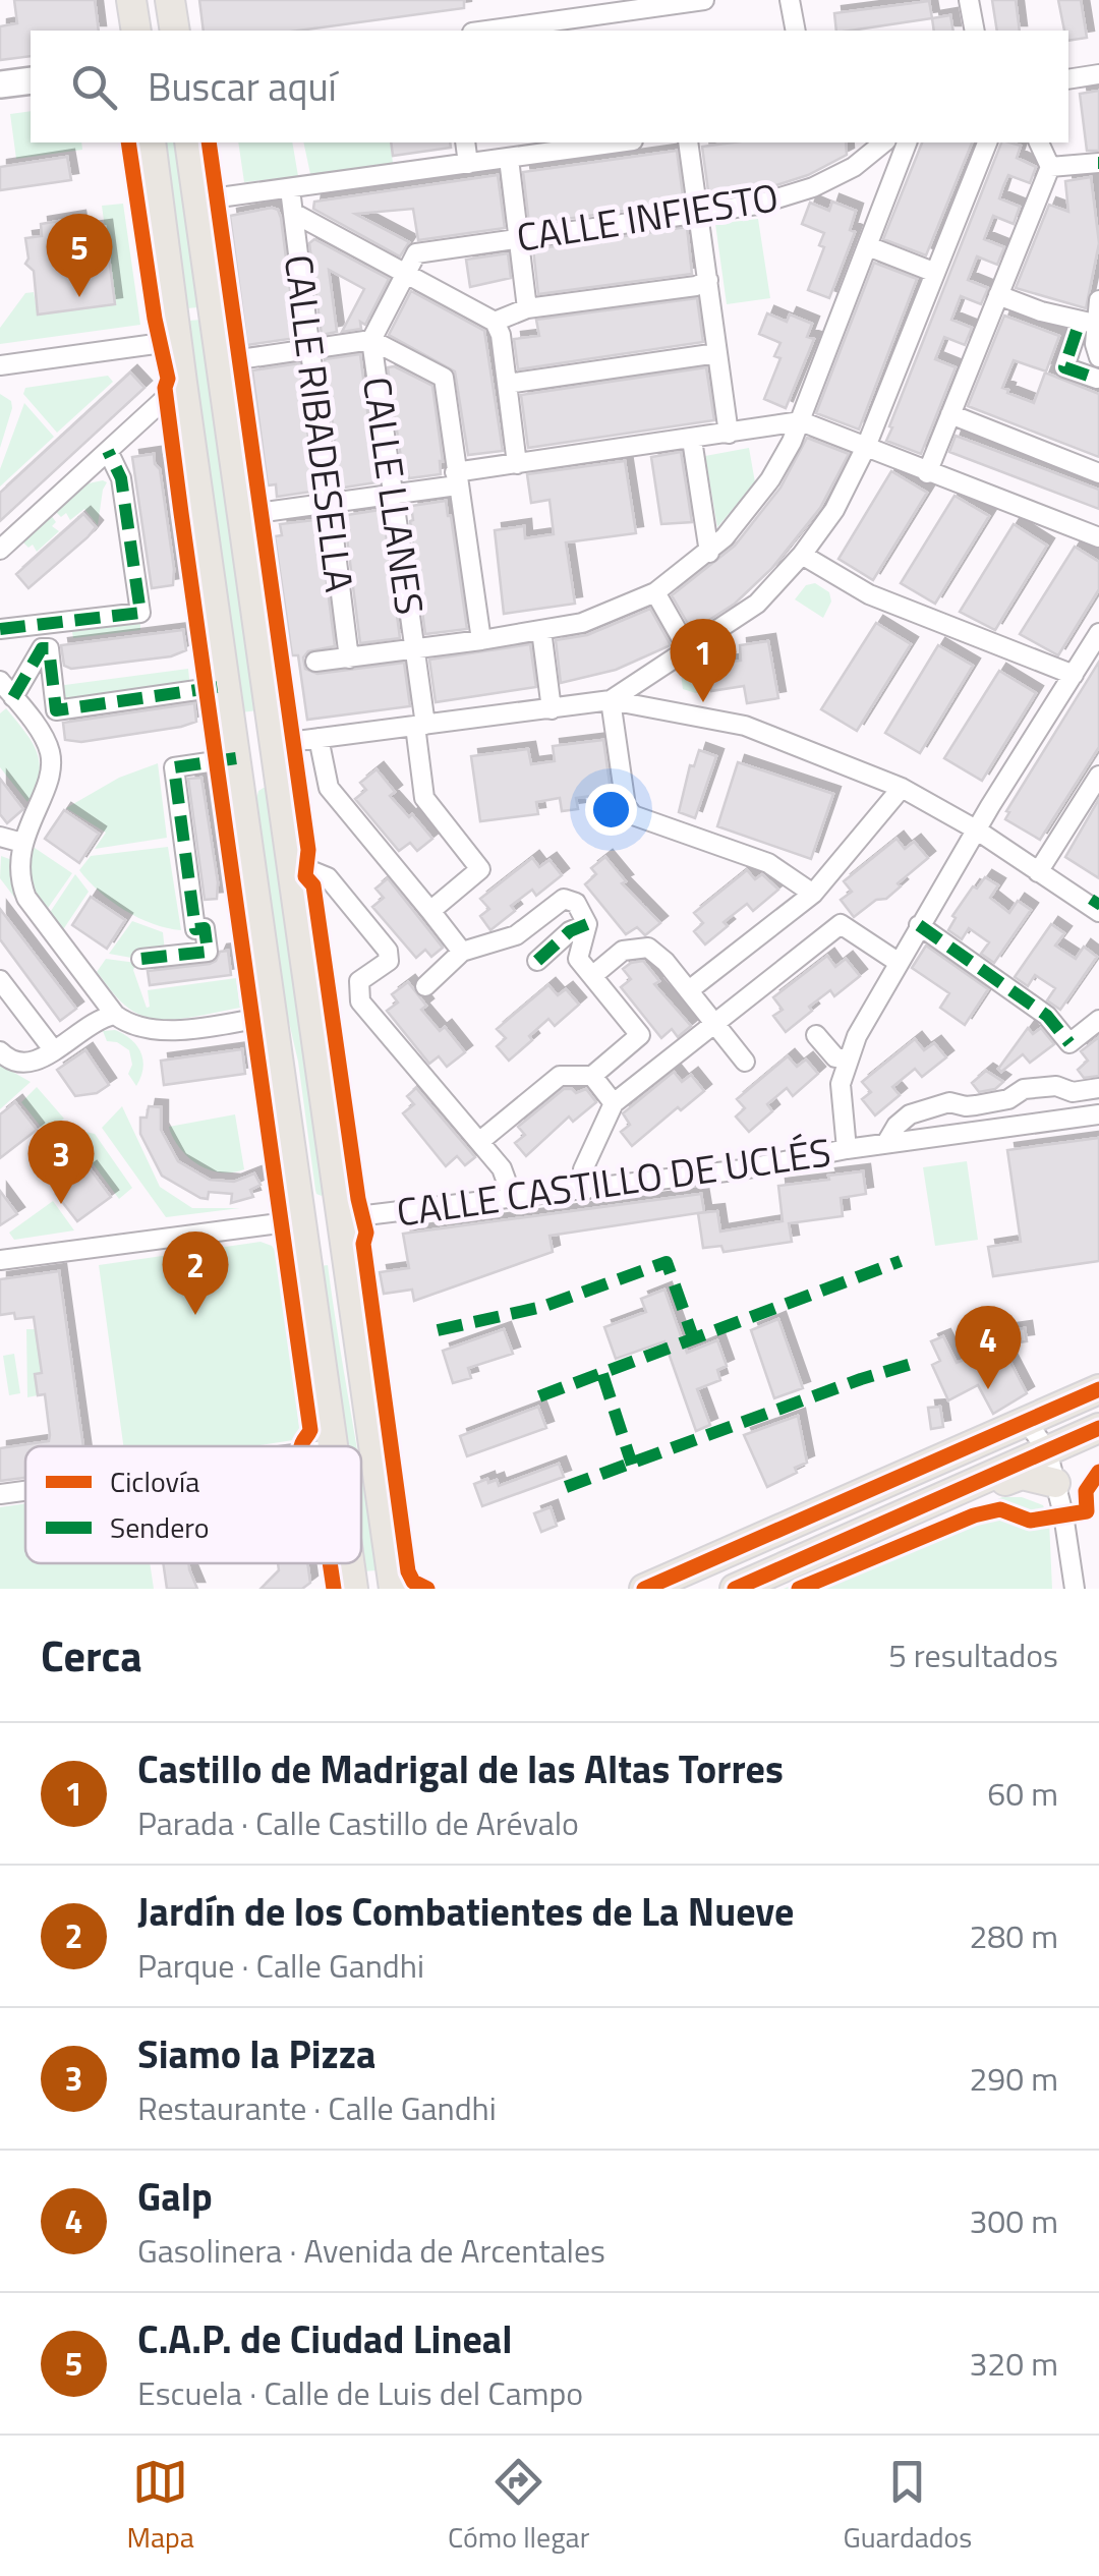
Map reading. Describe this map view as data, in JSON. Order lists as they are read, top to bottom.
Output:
{
  "streets": {
    "street": [
      "CALLE INFIESTO",
      "CALLE RIBADESELLA",
      "CALLE LLANES",
      "CALLE CASTILLO DE UCLÉS"
    ]
  },
  "crossings": [
    ["CALLE INFIESTO", "CALLE LLANES"]
  ],
  "legend": ["Ciclovía", "Sendero"],
  "page": {
    "search": "Buscar aquí",
    "pins": [
      "5",
      "1",
      "3",
      "2",
      "4"
    ],
    "heading": ["Cerca", "5 resultados"],
    "list": [
      {
        "mark": "1",
        "name": "Castillo de Madrigal de las Altas Torres",
        "note": "Parada · Calle Castillo de Arévalo",
        "value": "60 m"
      },
      {
        "mark": "2",
        "name": "Jardín de los Combatientes de La Nueve",
        "note": "Parque · Calle Gandhi",
        "value": "280 m"
      },
      {
        "mark": "3",
        "name": "Siamo la Pizza",
        "note": "Restaurante · Calle Gandhi",
        "value": "290 m"
      },
      {
        "mark": "4",
        "name": "Galp",
        "note": "Gasolinera · Avenida de Arcentales",
        "value": "300 m"
      },
      {
        "mark": "5",
        "name": "C.A.P. de Ciudad Lineal",
        "note": "Escuela · Calle de Luis del Campo",
        "value": "320 m"
      }
    ],
    "nav": ["Mapa", "Cómo llegar", "Guardados"]
  }
}
